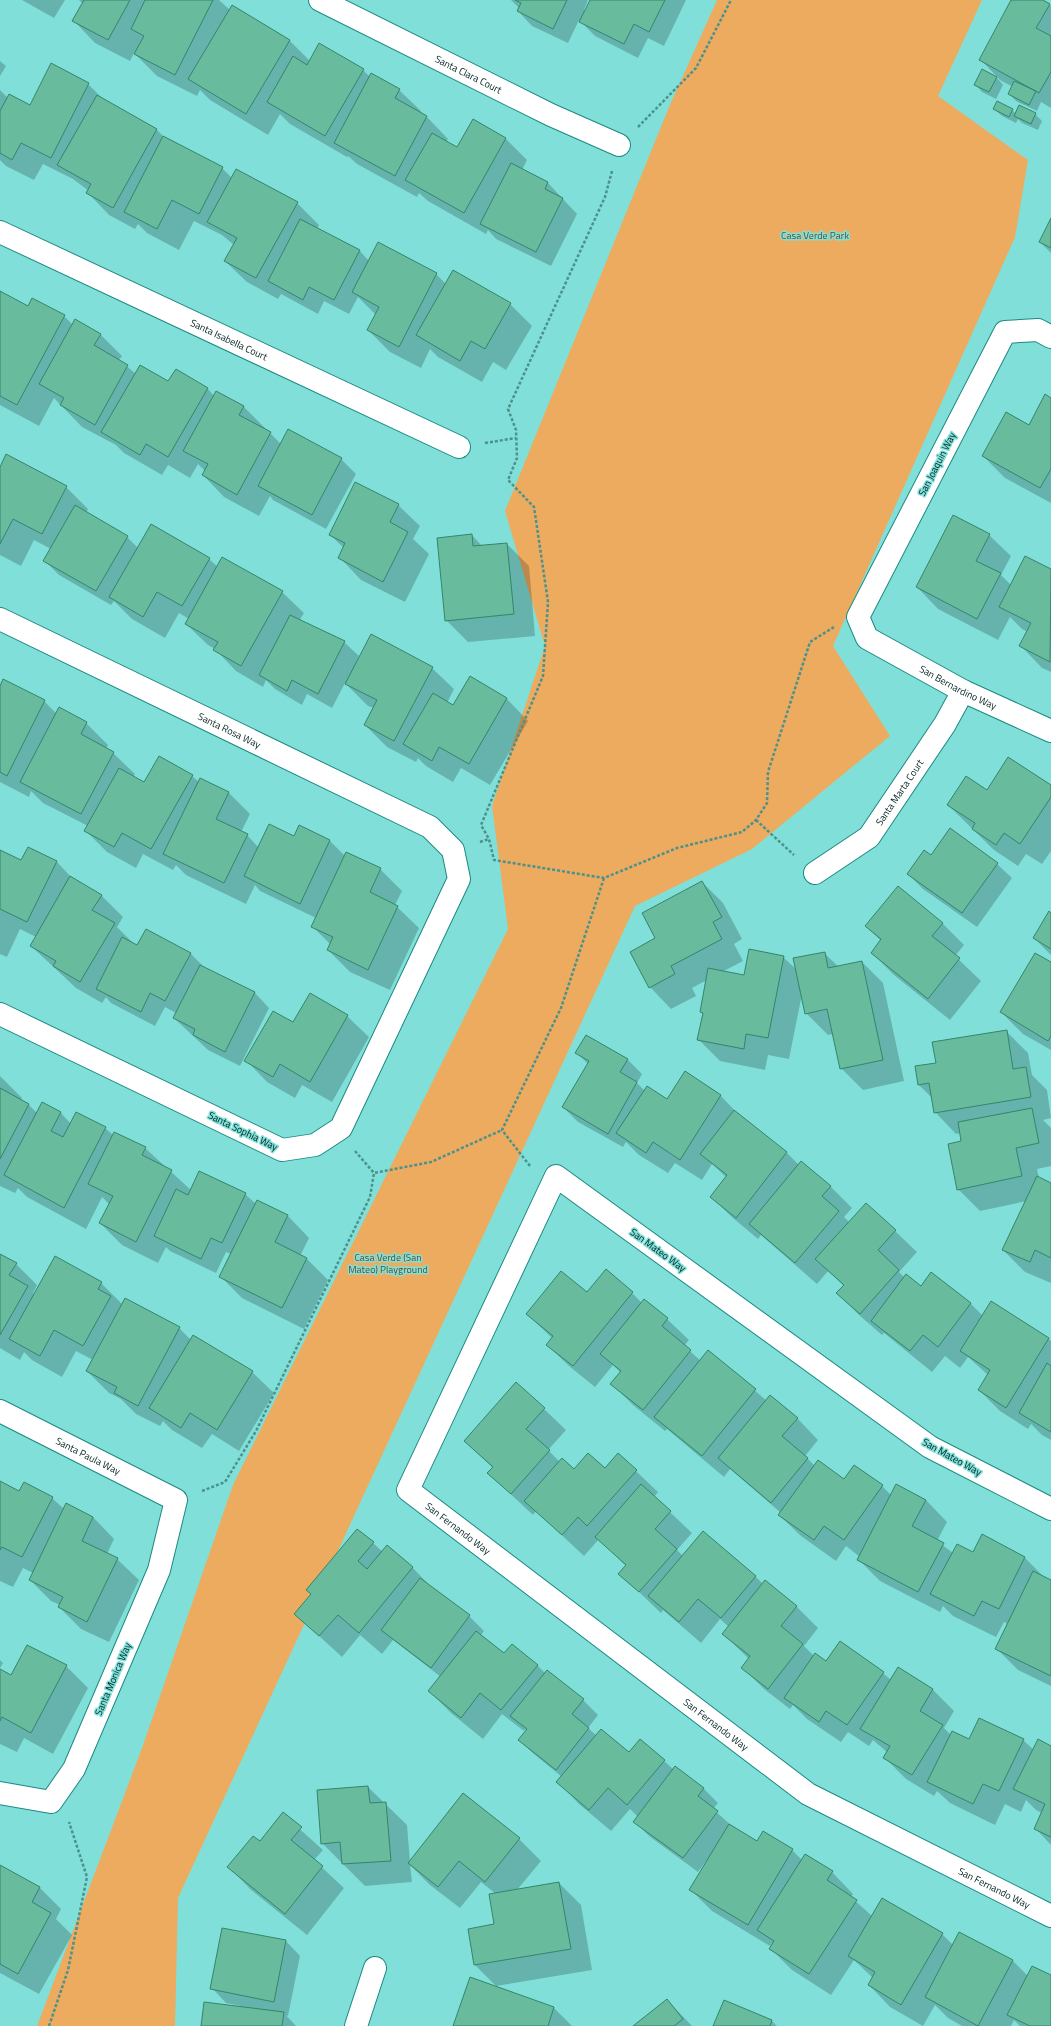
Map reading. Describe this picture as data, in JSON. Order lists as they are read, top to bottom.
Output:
{
  "streets": {
    "street": [
      "Santa Clara Court",
      "Santa Isabella Court",
      "San Joaquin Way",
      "San Bernardino Way",
      "Santa Rosa Way",
      "Santa Marta Court",
      "Santa Sophia Way",
      "San Mateo Way",
      "Santa Paula Way",
      "San Fernando Way",
      "Santa Monica Way"
    ]
  },
  "crossings": [
    ["San Joaquin Way", "San Bernardino Way"],
    ["San Bernardino Way", "Santa Marta Court"],
    ["Santa Rosa Way", "Santa Sophia Way"],
    ["San Mateo Way", "San Fernando Way"],
    ["Santa Paula Way", "Santa Monica Way"]
  ],
  "parks": ["Casa Verde Park", "Casa Verde (San Mateo) Playground"]
}
